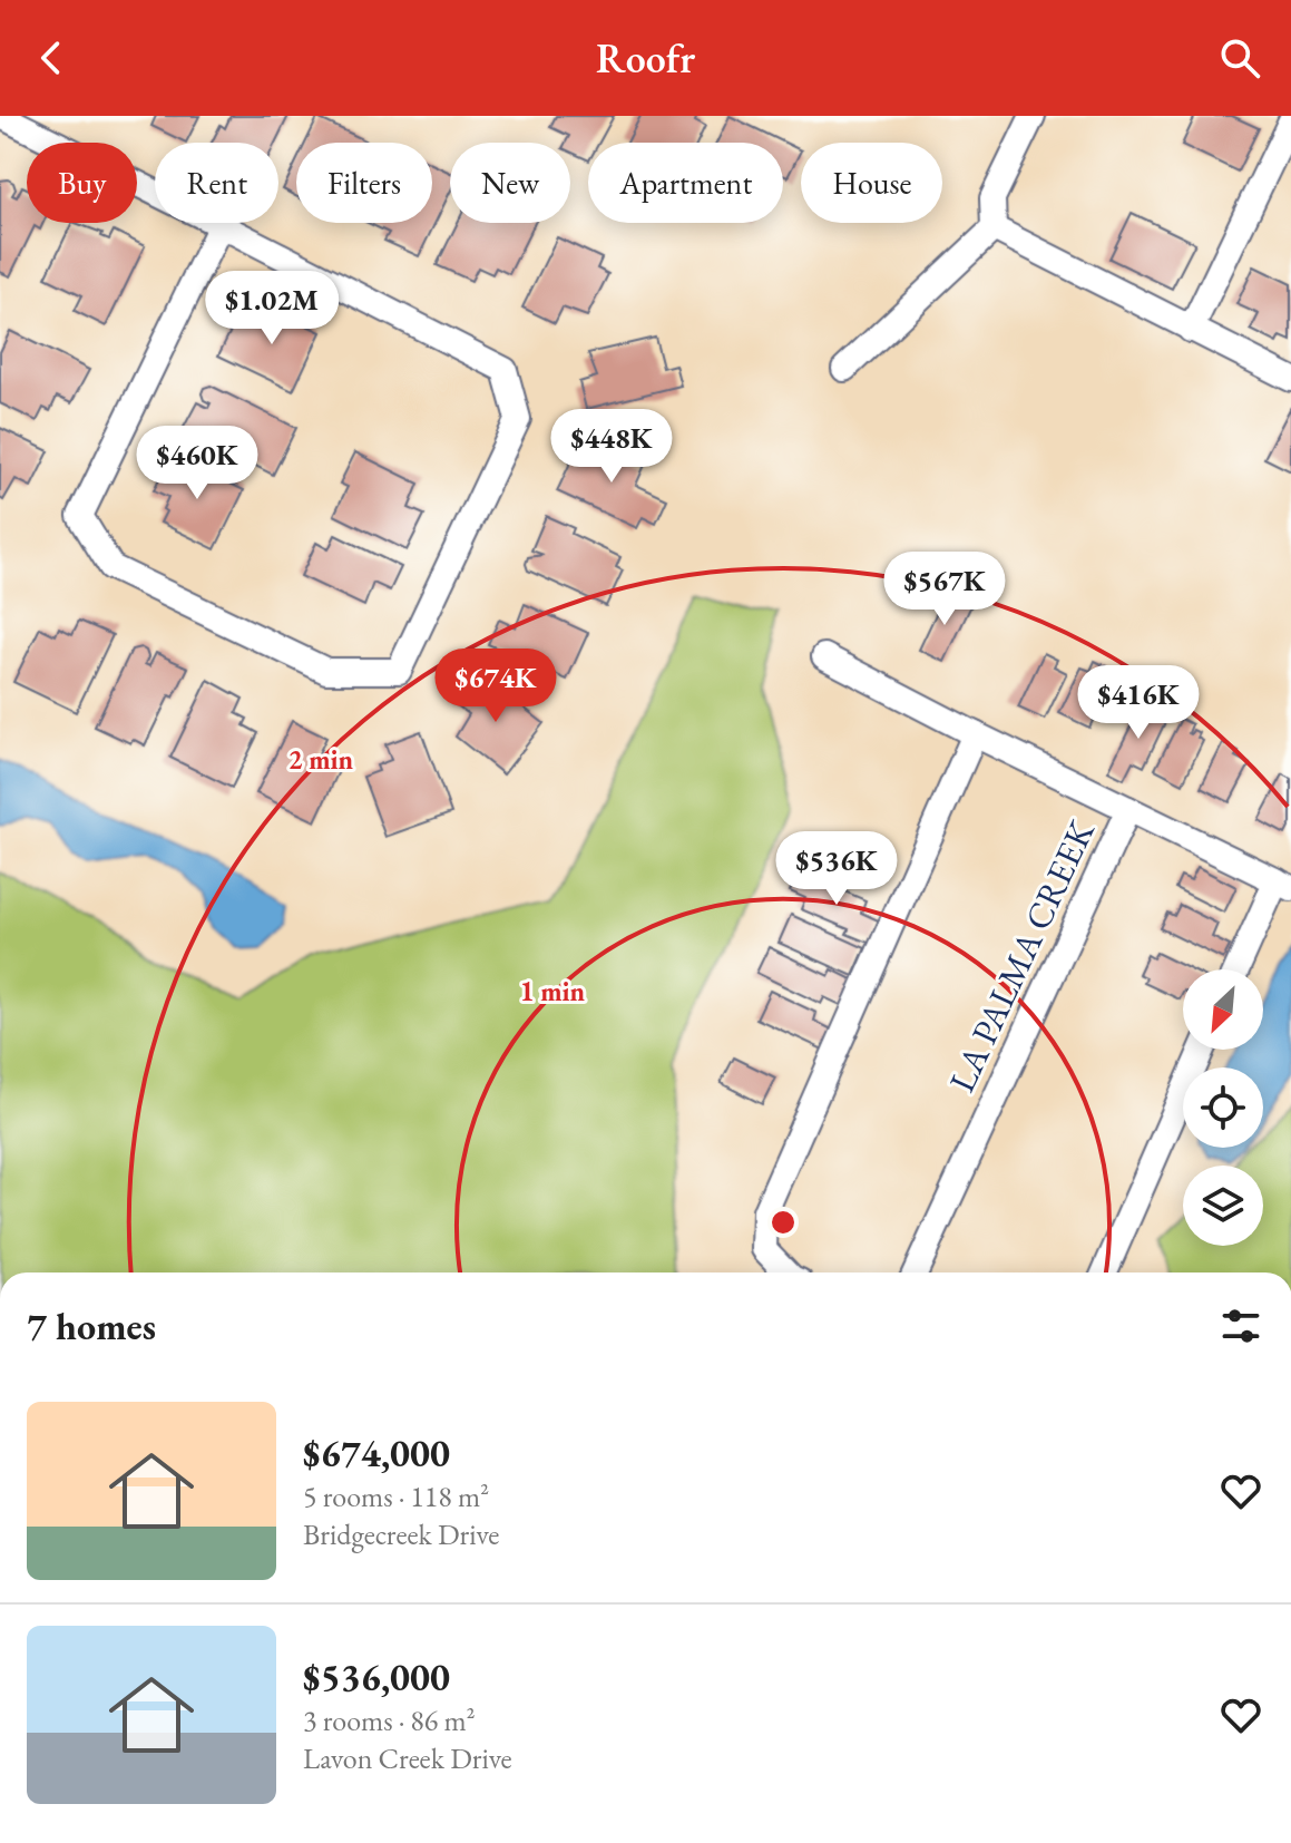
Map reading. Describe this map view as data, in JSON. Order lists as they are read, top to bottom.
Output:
{
  "streets": {
    "street": ["LA PALMA CREEK"]
  },
  "north": "bottom left",
  "page": {
    "header": "Roofr",
    "chip": [
      "Buy",
      "Rent",
      "Filters",
      "New",
      "Apartment",
      "House"
    ],
    "price": [
      "$1.02M",
      "$448K",
      "$460K",
      "$567K",
      "$674K",
      "$416K",
      "$536K"
    ],
    "heading": "7 homes",
    "list": [
      {
        "name": "$674,000",
        "note": "5 rooms · 118 m² · Bridgecreek Drive"
      },
      {
        "name": "$536,000",
        "note": "3 rooms · 86 m² · Lavon Creek Drive"
      }
    ]
  },
  "rings": ["2 min", "1 min"]
}
